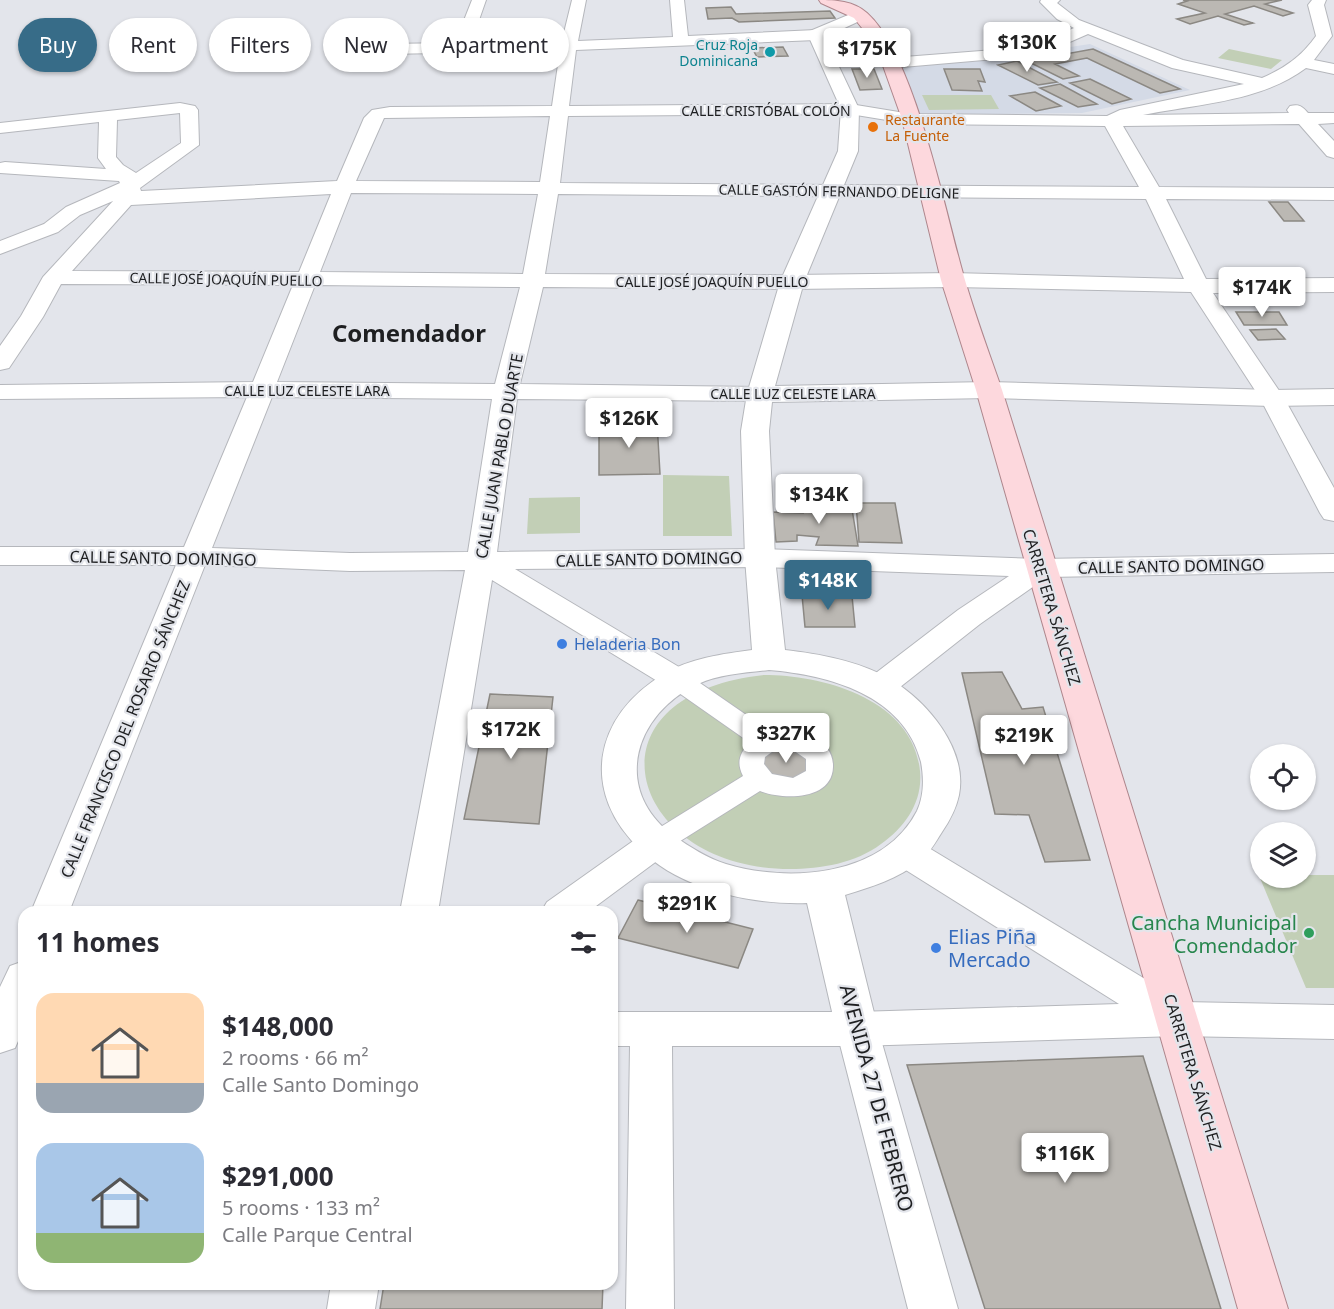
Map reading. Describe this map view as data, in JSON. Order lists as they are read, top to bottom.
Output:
{
  "streets": {
    "main road": ["CARRETERA SÁNCHEZ"],
    "street": [
      "CALLE CRISTÓBAL COLÓN",
      "CALLE GASTÓN FERNANDO DELIGNE",
      "CALLE JOSÉ JOAQUÍN PUELLO",
      "CALLE LUZ CELESTE LARA",
      "CALLE JUAN PABLO DUARTE",
      "CALLE SANTO DOMINGO",
      "CALLE FRANCISCO DEL ROSARIO SÁNCHEZ",
      "AVENIDA 27 DE FEBRERO"
    ]
  },
  "crossings": [
    ["CALLE CRISTÓBAL COLÓN", "CALLE JUAN PABLO DUARTE"],
    ["CALLE CRISTÓBAL COLÓN", "CARRETERA SÁNCHEZ"],
    ["CALLE CRISTÓBAL COLÓN", "CALLE FRANCISCO DEL ROSARIO SÁNCHEZ"],
    ["CALLE GASTÓN FERNANDO DELIGNE", "CALLE JUAN PABLO DUARTE"],
    ["CALLE GASTÓN FERNANDO DELIGNE", "CARRETERA SÁNCHEZ"],
    ["CALLE GASTÓN FERNANDO DELIGNE", "CALLE FRANCISCO DEL ROSARIO SÁNCHEZ"],
    ["CALLE JOSÉ JOAQUÍN PUELLO", "CALLE JUAN PABLO DUARTE"],
    ["CALLE JOSÉ JOAQUÍN PUELLO", "CARRETERA SÁNCHEZ"],
    ["CALLE JOSÉ JOAQUÍN PUELLO", "CALLE FRANCISCO DEL ROSARIO SÁNCHEZ"],
    ["CALLE LUZ CELESTE LARA", "CALLE JUAN PABLO DUARTE"],
    ["CALLE LUZ CELESTE LARA", "CARRETERA SÁNCHEZ"],
    ["CALLE LUZ CELESTE LARA", "CALLE FRANCISCO DEL ROSARIO SÁNCHEZ"],
    ["CALLE JUAN PABLO DUARTE", "CALLE SANTO DOMINGO"],
    ["CALLE SANTO DOMINGO", "CARRETERA SÁNCHEZ"],
    ["CALLE SANTO DOMINGO", "CALLE FRANCISCO DEL ROSARIO SÁNCHEZ"]
  ],
  "districts": ["Comendador"],
  "places": [
    "Cruz Roja Dominicana",
    "Restaurante La Fuente",
    "Heladeria Bon",
    "Cancha Municipal Comendador",
    "Elias Piña Mercado"
  ],
  "page": {
    "chip": [
      "Buy",
      "Rent",
      "Filters",
      "New",
      "Apartment"
    ],
    "price": [
      "$130K",
      "$175K",
      "$174K",
      "$126K",
      "$134K",
      "$148K",
      "$172K",
      "$327K",
      "$219K",
      "$291K",
      "$116K"
    ],
    "heading": "11 homes",
    "list": [
      {
        "name": "$148,000",
        "note": "2 rooms · 66 m² · Calle Santo Domingo"
      },
      {
        "name": "$291,000",
        "note": "5 rooms · 133 m² · Calle Parque Central"
      }
    ]
  }
}
